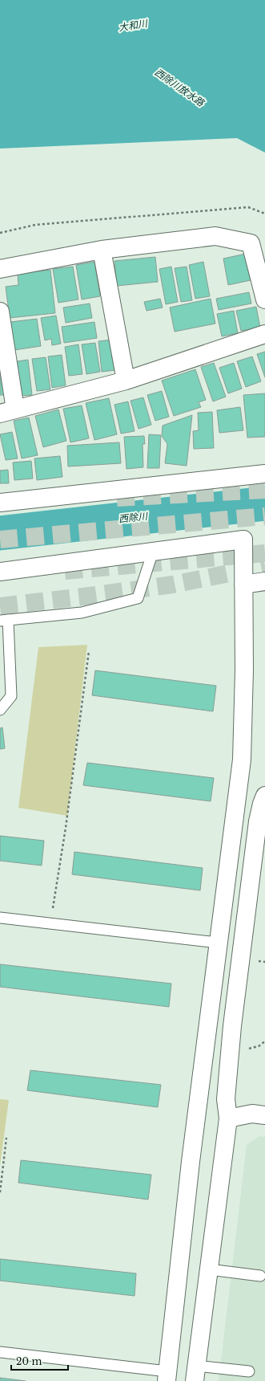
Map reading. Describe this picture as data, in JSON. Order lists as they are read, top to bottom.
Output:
{
  "water": ["大和川", "西除川放水路", "西除川"],
  "scale_bar": "20 m"
}
